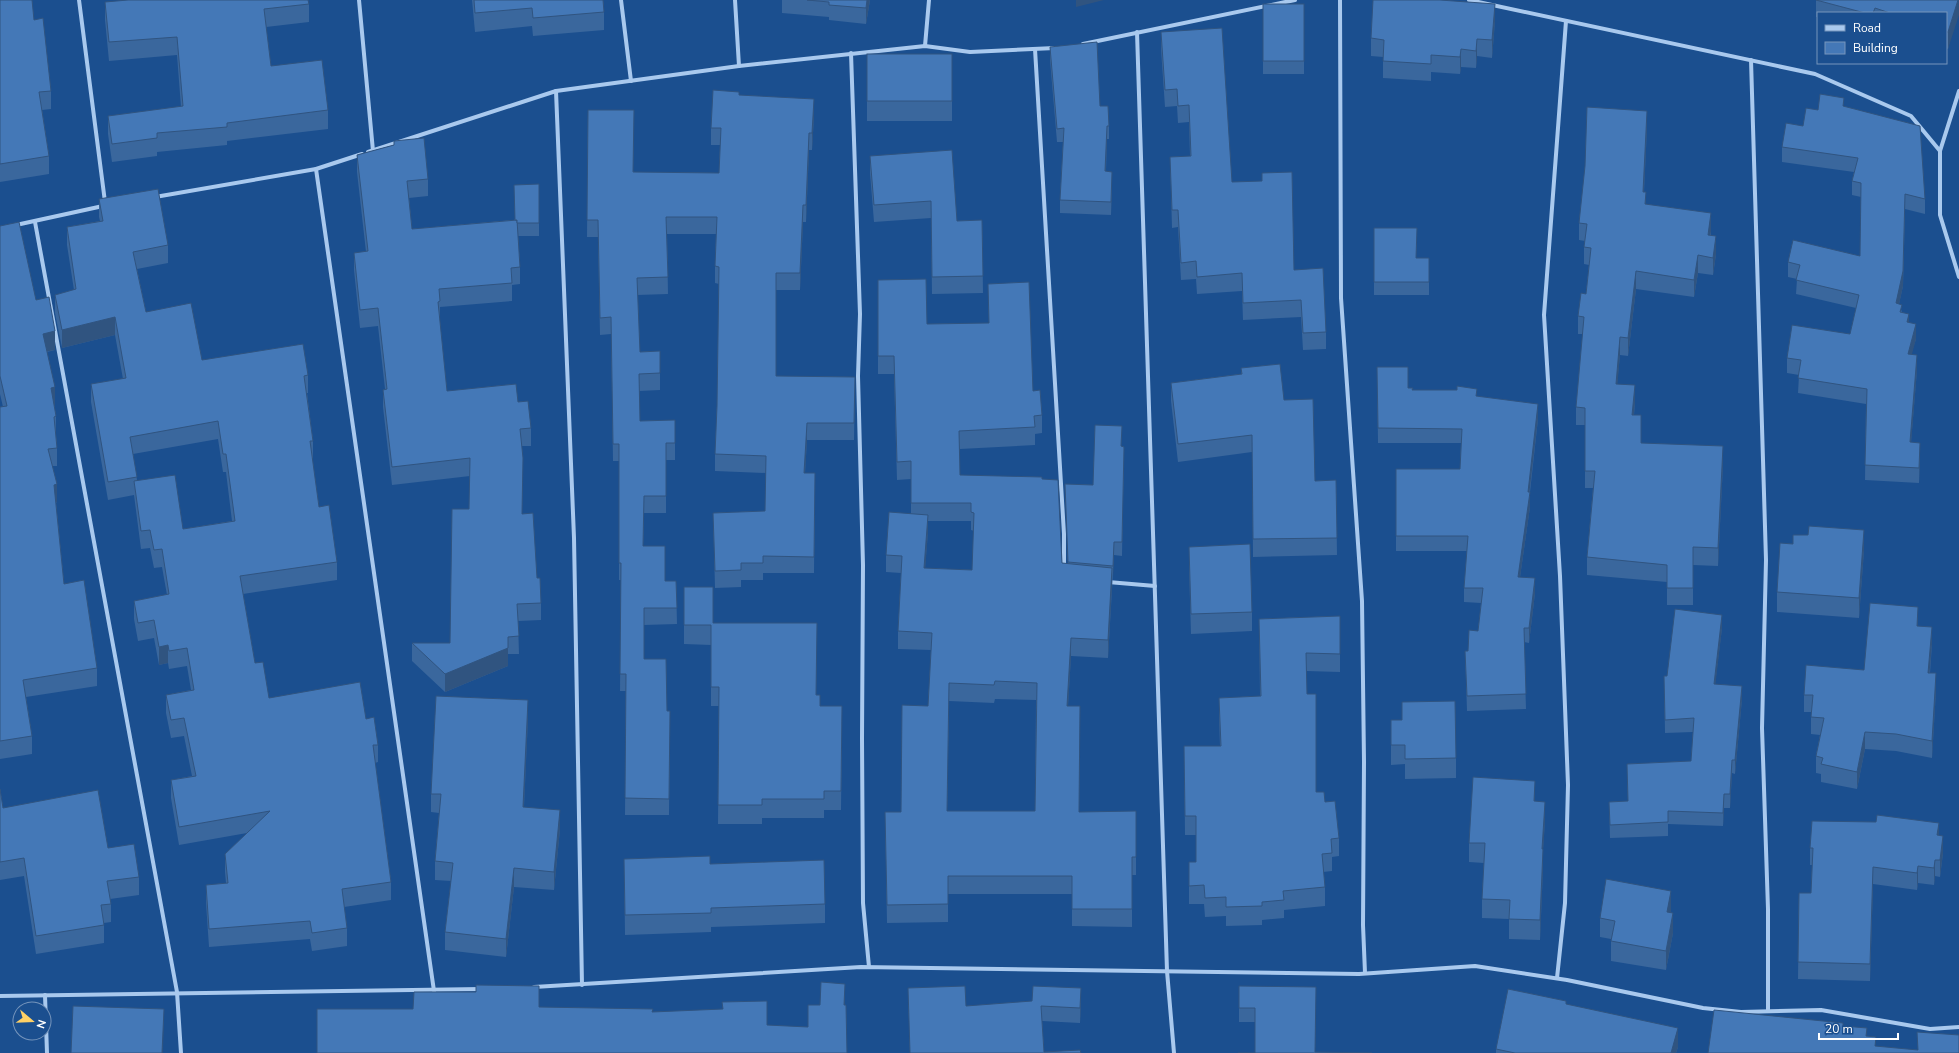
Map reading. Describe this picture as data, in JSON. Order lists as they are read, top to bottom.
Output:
{
  "legend": ["Road", "Building"],
  "scale_bar": "20 m",
  "north": "right"
}
